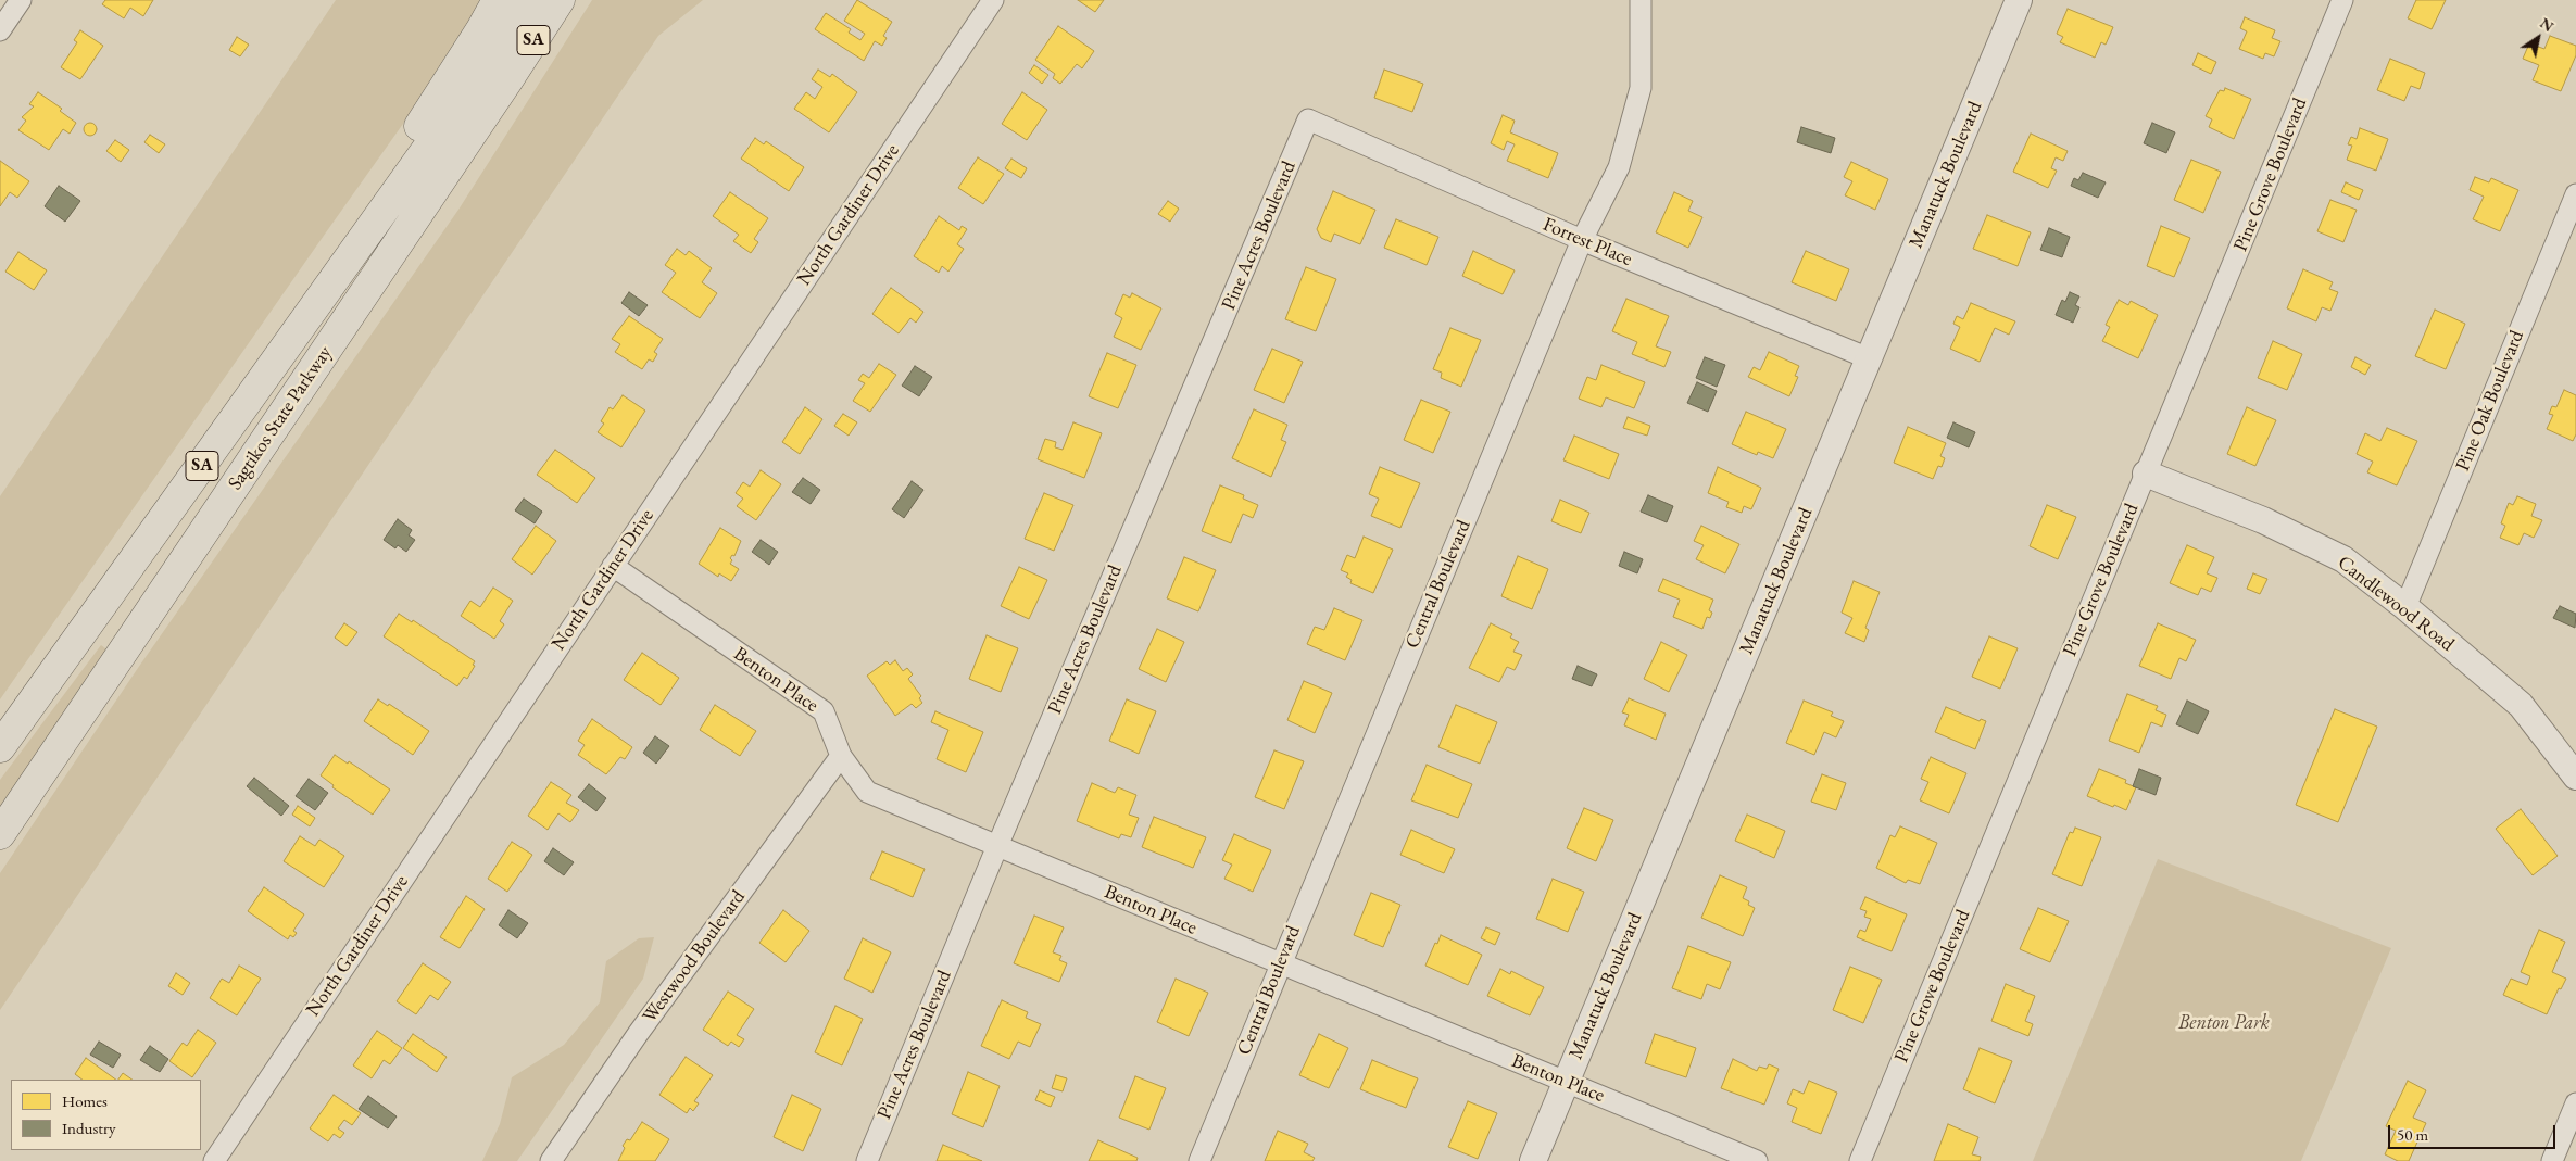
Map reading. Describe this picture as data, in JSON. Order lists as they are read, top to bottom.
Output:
{
  "streets": {
    "highway": ["SA", "Sagtikos State Parkway"],
    "street": [
      "Manatuck Boulevard",
      "Pine Grove Boulevard",
      "North Gardiner Drive",
      "Pine Acres Boulevard",
      "Forrest Place",
      "Pine Oak Boulevard",
      "Central Boulevard",
      "Candlewood Road",
      "Benton Place",
      "Westwood Boulevard"
    ]
  },
  "crossings": [
    ["Manatuck Boulevard", "Forrest Place"],
    ["Manatuck Boulevard", "Benton Place"],
    ["Pine Grove Boulevard", "Candlewood Road"],
    ["North Gardiner Drive", "Benton Place"],
    ["Pine Acres Boulevard", "Forrest Place"],
    ["Pine Acres Boulevard", "Benton Place"],
    ["Forrest Place", "Central Boulevard"],
    ["Pine Oak Boulevard", "Candlewood Road"],
    ["Central Boulevard", "Benton Place"],
    ["Benton Place", "Westwood Boulevard"]
  ],
  "parks": ["Benton Park"],
  "legend": ["Homes", "Industry"],
  "scale_bar": "50 m",
  "north": "top right"
}
